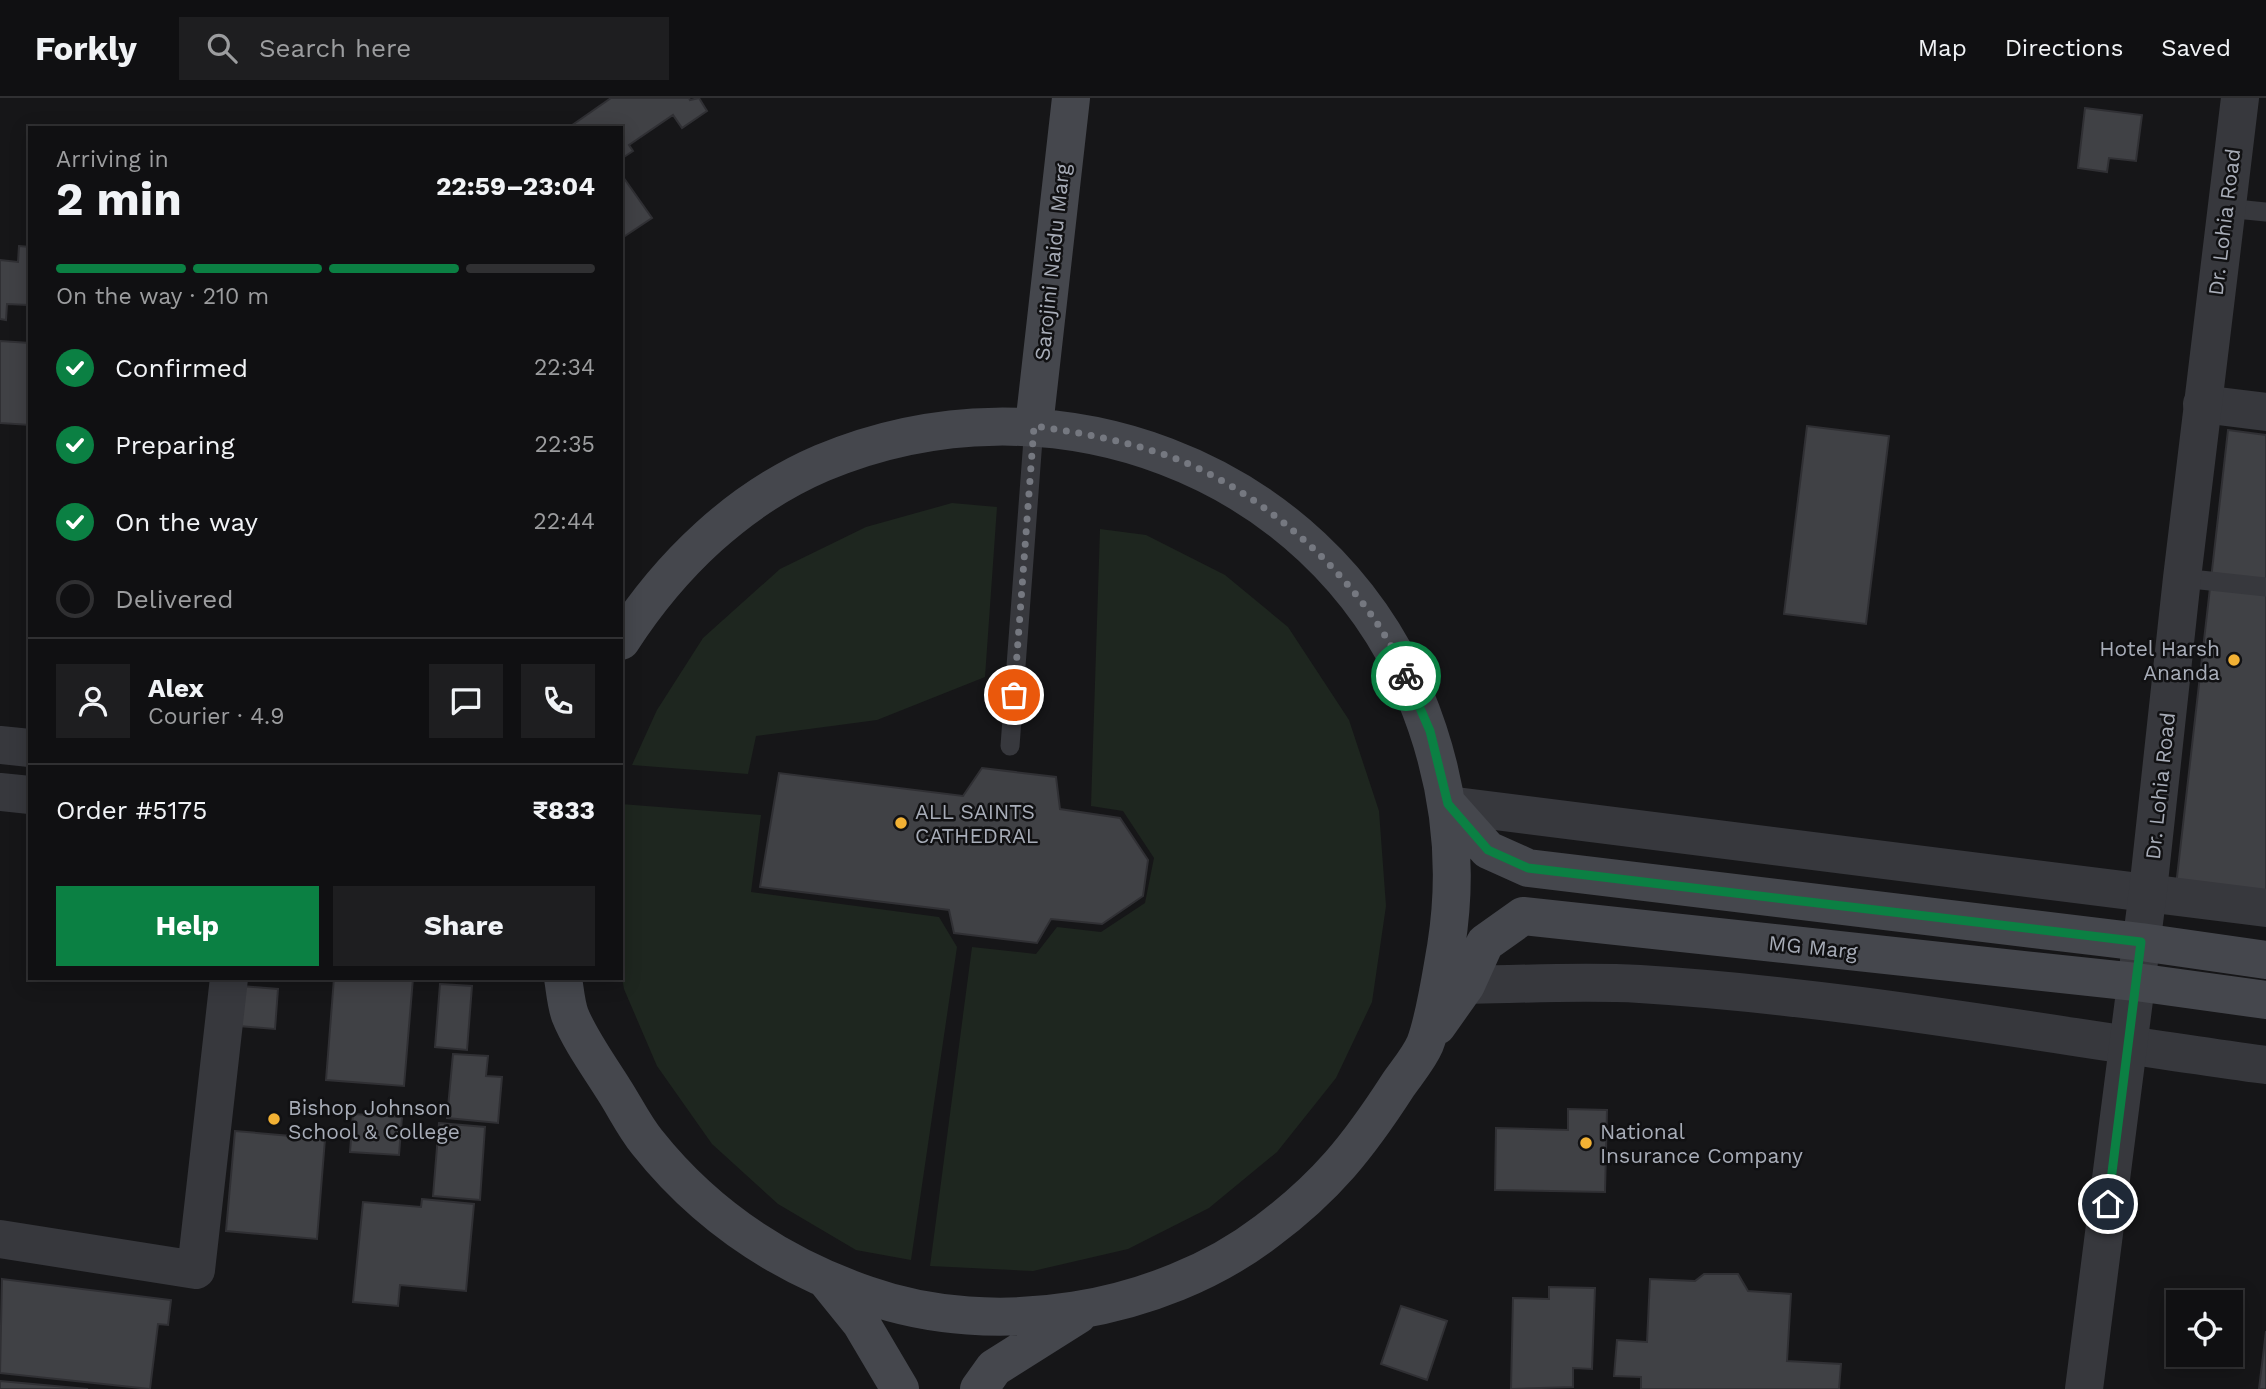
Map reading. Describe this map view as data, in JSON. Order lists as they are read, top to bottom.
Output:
{
  "streets": {
    "main road": ["Sarojini Naidu Marg", "MG Marg"],
    "street": ["Dr. Lohia Road"]
  },
  "crossings": [
    ["Dr. Lohia Road", "MG Marg"]
  ],
  "places": [
    "Hotel Harsh Ananda",
    "ALL SAINTS CATHEDRAL",
    "Bishop Johnson School & College",
    "National Insurance Company"
  ],
  "page": {
    "header": "Forkly",
    "search": "Search here",
    "nav": ["Map", "Directions", "Saved"],
    "heading": ["2 min", "Arriving in", "22:59–23:04"],
    "panel": [
      "Alex",
      "Courier · 4.9",
      "Order #5175",
      "₹833"
    ],
    "bar": "On the way · 210 m",
    "list": [
      ["Confirmed", "22:34"],
      ["Preparing", "22:35"],
      ["On the way", "22:44"],
      "Delivered"
    ],
    "buttons": ["Help", "Share"]
  }
}
